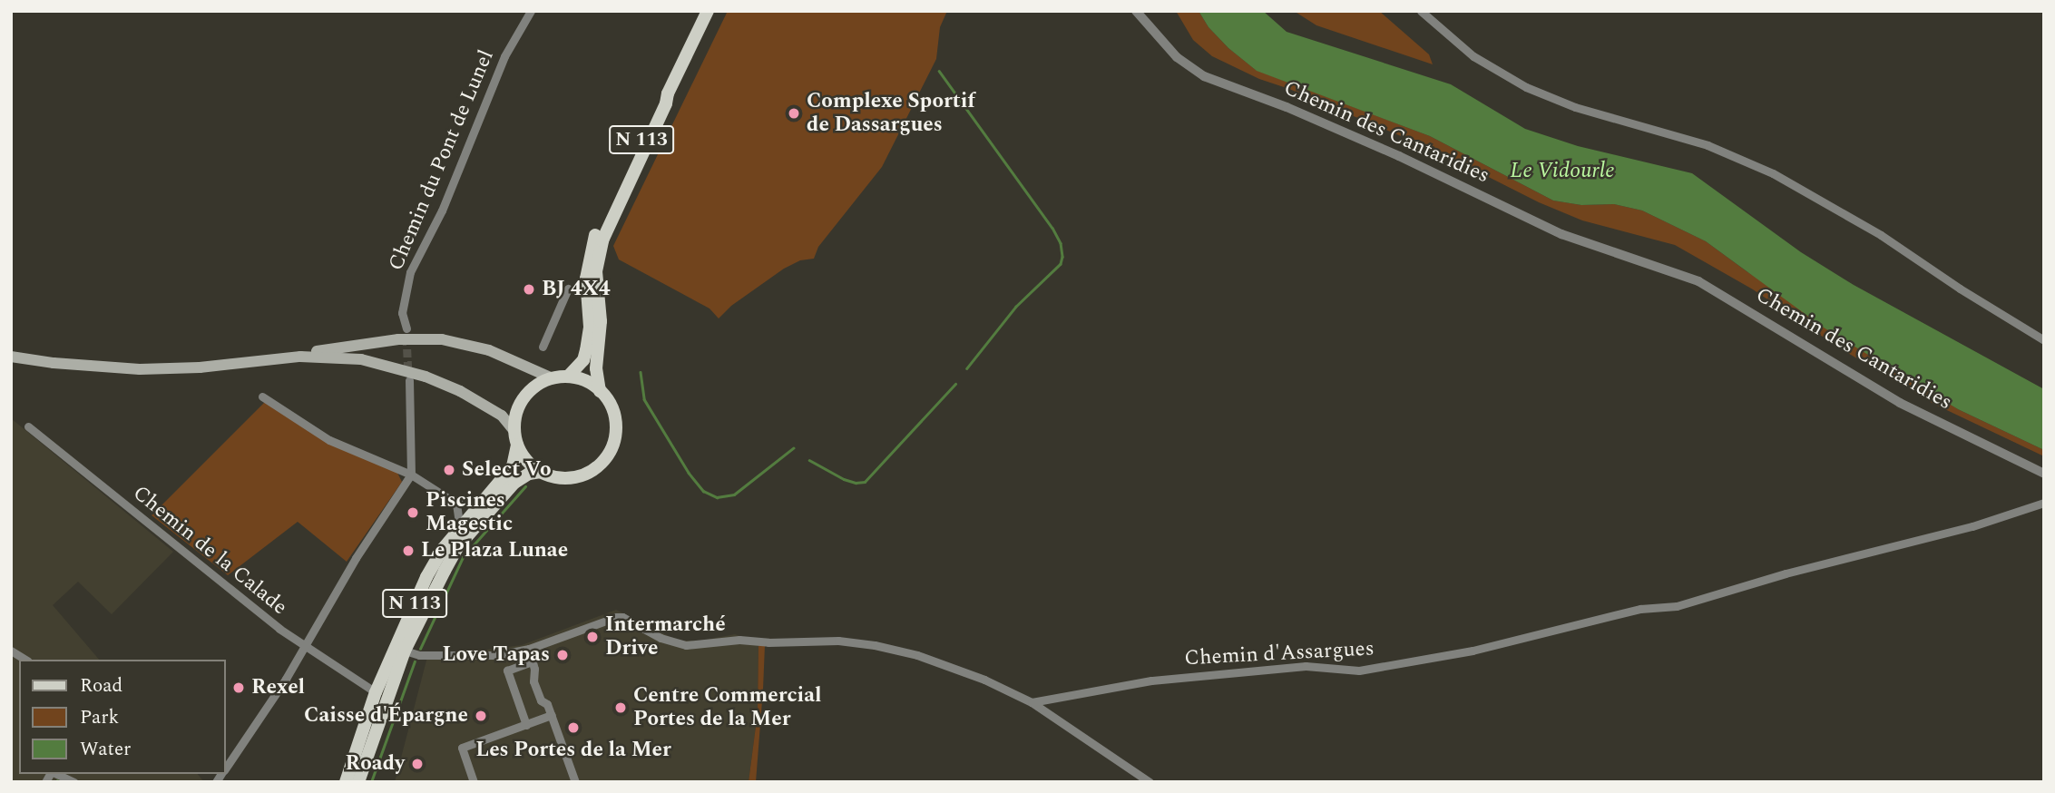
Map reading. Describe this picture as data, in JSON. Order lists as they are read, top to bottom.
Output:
{
  "streets": {
    "main road": ["N 113"],
    "street": [
      "Chemin des Cantaridies",
      "Chemin du Pont de Lunel",
      "Chemin de la Calade",
      "Chemin d'Assargues"
    ]
  },
  "crossings": [
    ["N 113", "Chemin de la Calade"]
  ],
  "water": ["Le Vidourle"],
  "places": [
    "Complexe Sportif de Dassargues",
    "BJ 4X4",
    "Select Vo",
    "Piscines Magestic",
    "Le Plaza Lunae",
    "Intermarché Drive",
    "Love Tapas",
    "Rexel",
    "Centre Commercial Portes de la Mer",
    "Caisse d'Épargne",
    "Les Portes de la Mer",
    "Roady"
  ],
  "legend": ["Road", "Park", "Water"]
}
